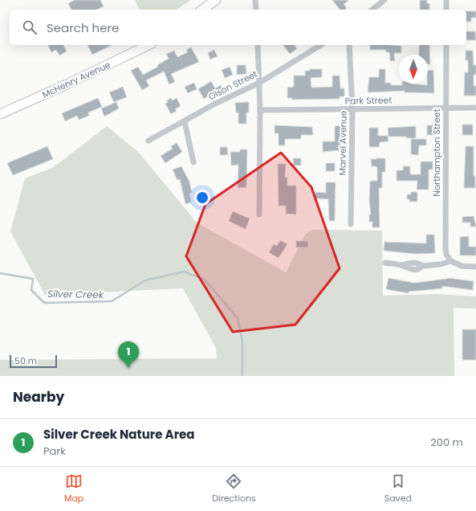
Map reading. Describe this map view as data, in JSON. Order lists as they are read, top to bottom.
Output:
{
  "streets": {
    "main road": ["McHenry Avenue"],
    "street": [
      "Olson Street",
      "Park Street",
      "Marvel Avenue",
      "Northampton Street"
    ]
  },
  "crossings": [
    ["Park Street", "Marvel Avenue"],
    ["Park Street", "Northampton Street"]
  ],
  "water": ["Silver Creek"],
  "scale_bar": "50 m",
  "north": "bottom",
  "page": {
    "search": "Search here",
    "pins": "1",
    "scale": "50 m",
    "heading": "Nearby",
    "list": [
      {
        "mark": "1",
        "name": "Silver Creek Nature Area",
        "note": "Park",
        "value": "200 m"
      }
    ],
    "nav": ["Map", "Directions", "Saved"]
  }
}
